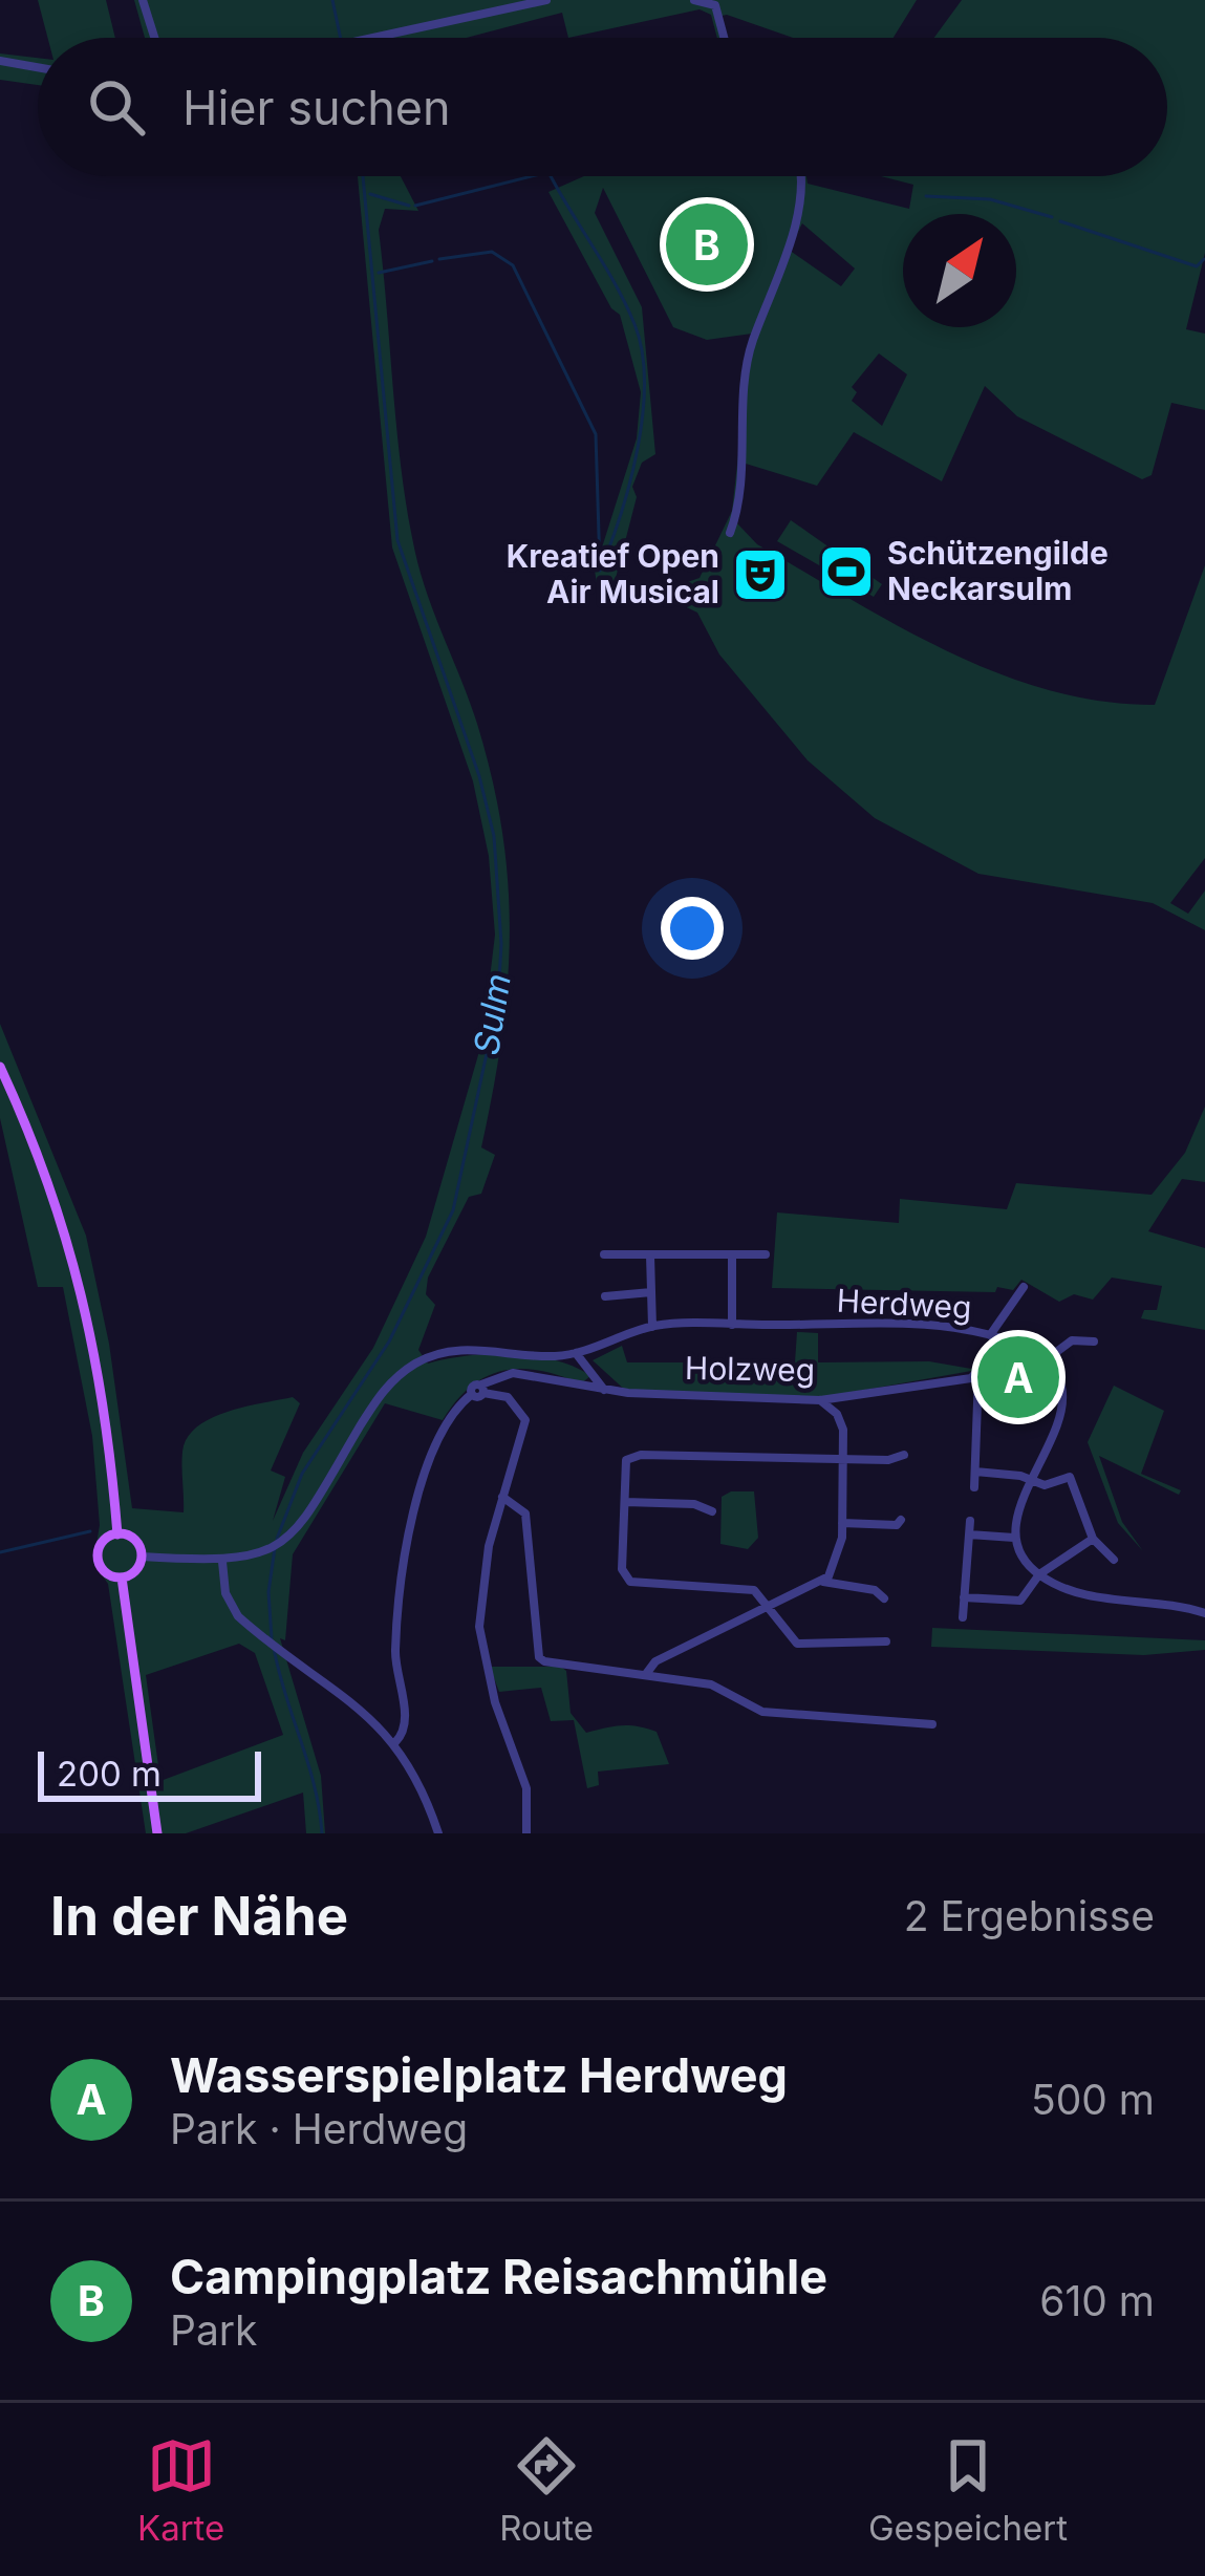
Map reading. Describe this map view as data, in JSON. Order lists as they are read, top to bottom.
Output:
{
  "streets": {
    "street": ["Herdweg", "Holzweg"]
  },
  "water": ["Sulm"],
  "places": {
    "sports": ["Schützengilde Neckarsulm"],
    "theatre": ["Kreatief Open Air Musical"]
  },
  "scale_bar": "200 m",
  "north": "top right",
  "page": {
    "search": "Hier suchen",
    "pins": ["B", "A"],
    "scale": "200 m",
    "heading": ["In der Nähe", "2 Ergebnisse"],
    "list": [
      {
        "mark": "A",
        "name": "Wasserspielplatz Herdweg",
        "note": "Park · Herdweg",
        "value": "500 m"
      },
      {
        "mark": "B",
        "name": "Campingplatz Reisachmühle",
        "note": "Park",
        "value": "610 m"
      }
    ],
    "nav": ["Karte", "Route", "Gespeichert"]
  }
}
